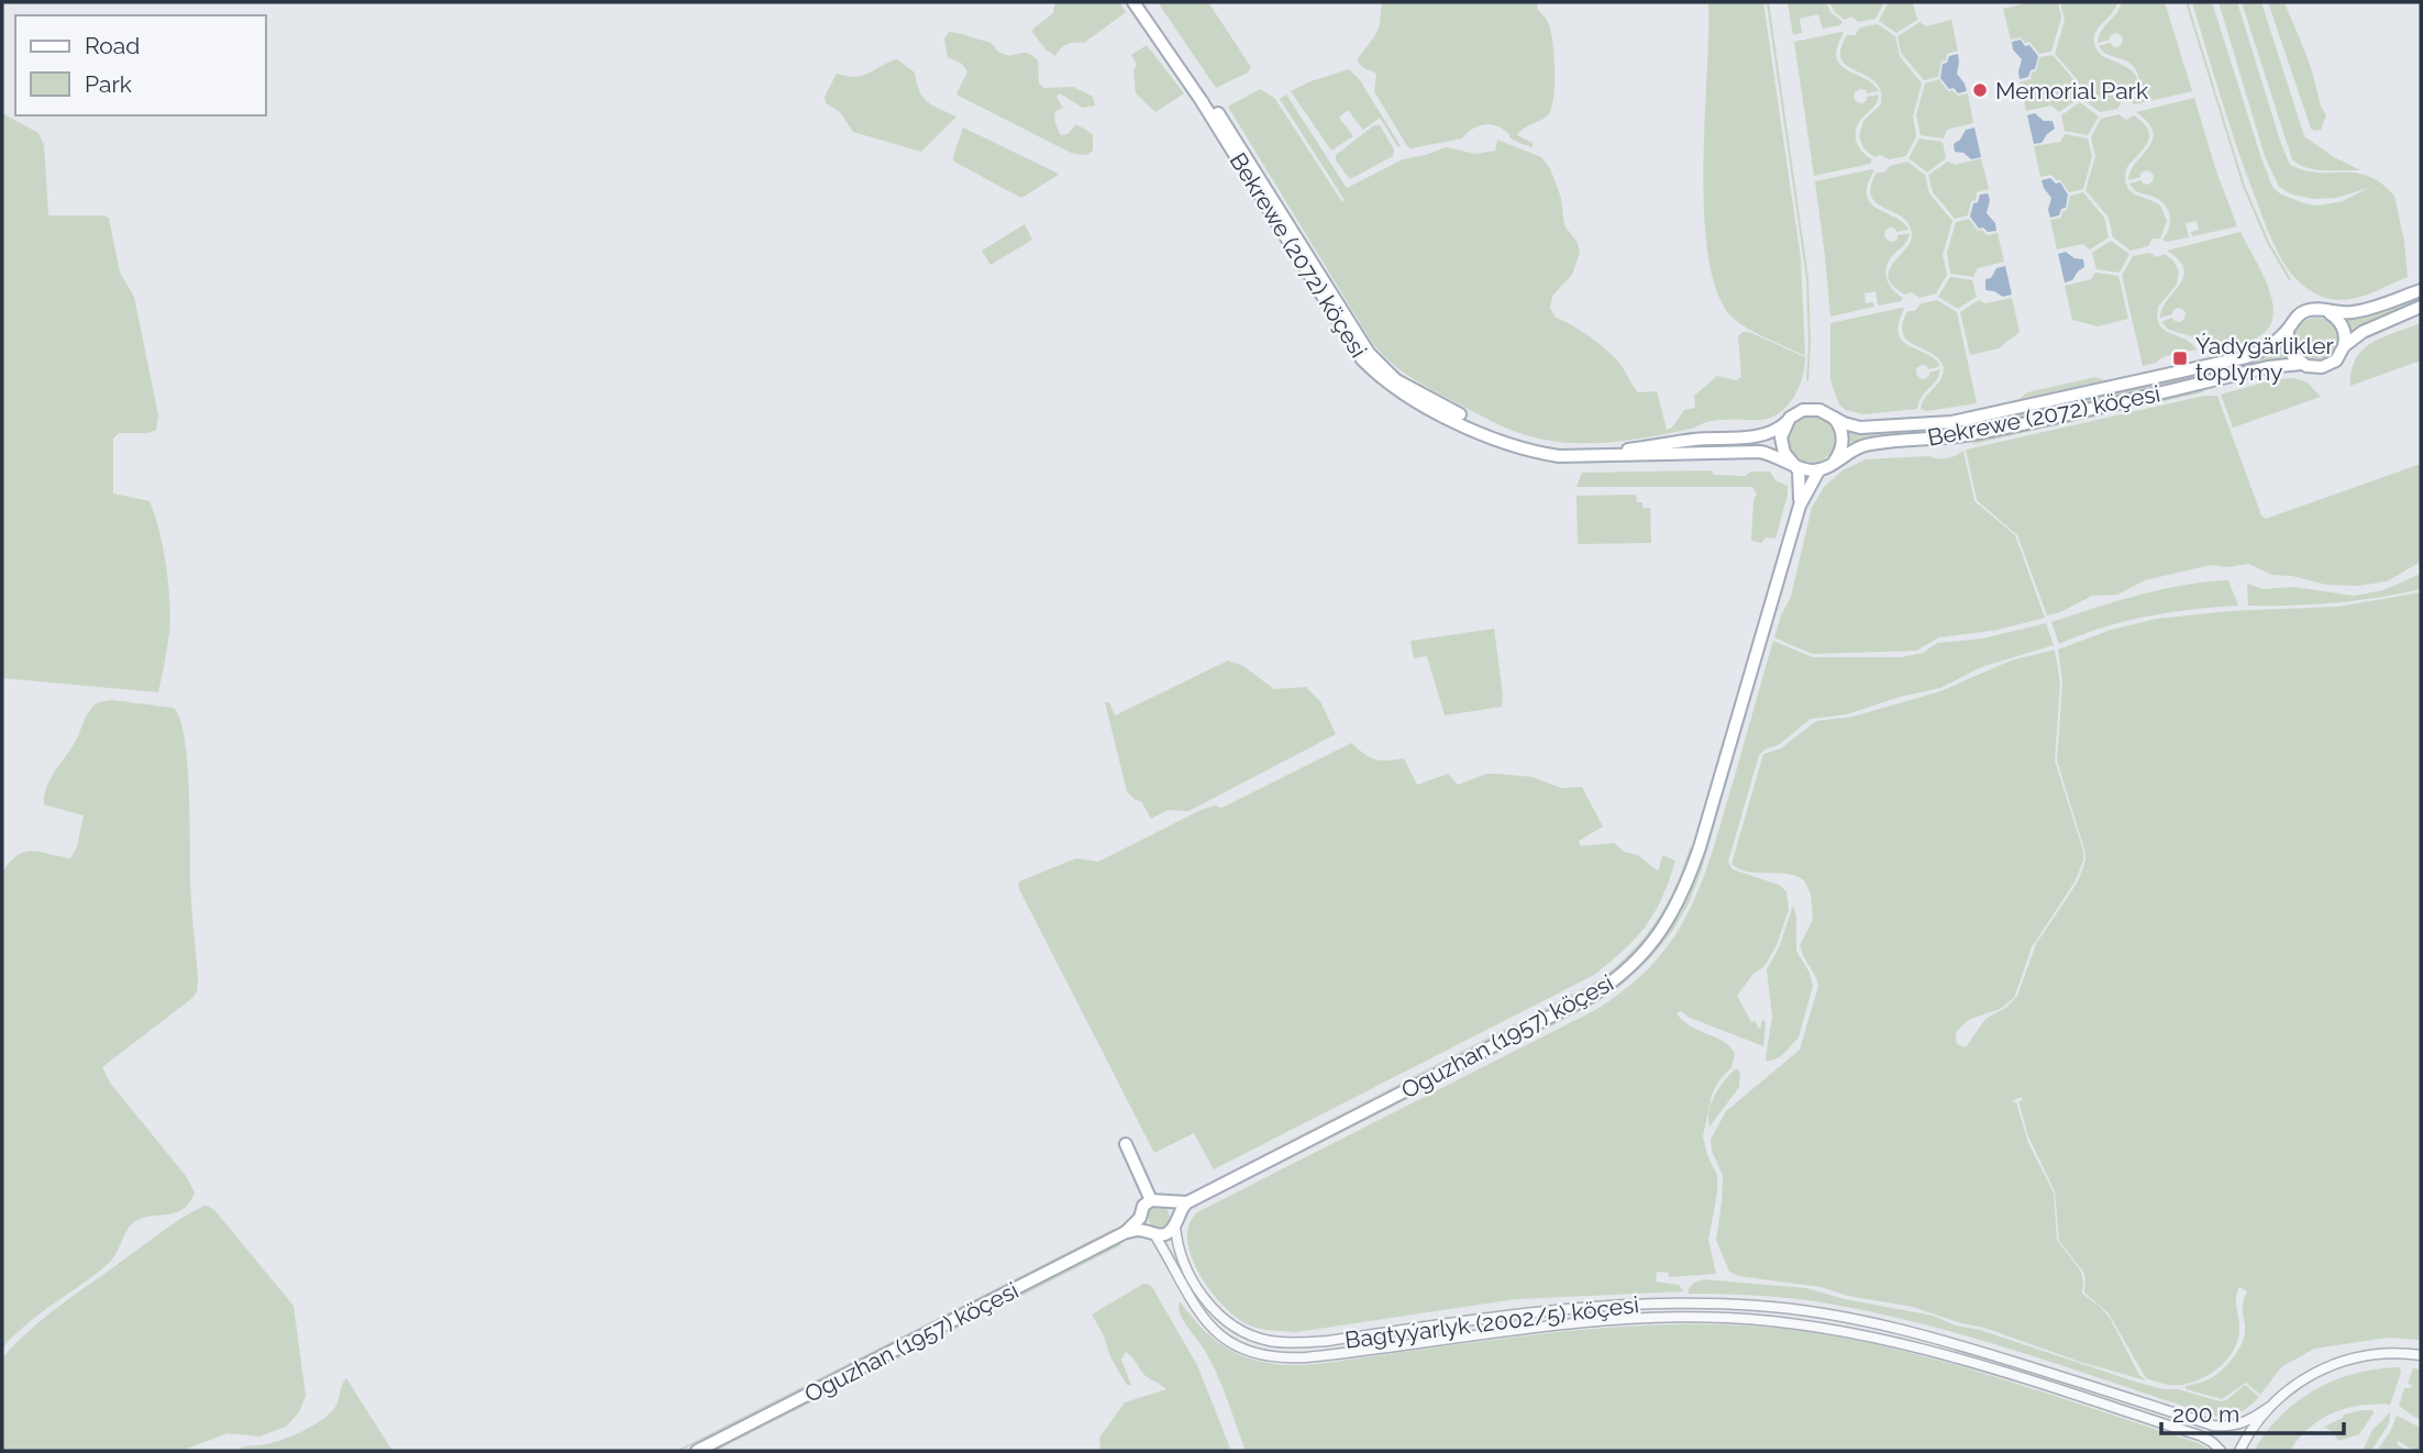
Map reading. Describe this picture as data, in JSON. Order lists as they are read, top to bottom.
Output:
{
  "streets": {
    "main road": ["Bekrewe (2072) köçesi", "Oguzhan (1957) köçesi"],
    "street": ["Bagtyýarlyk (2002/5) köçesi"]
  },
  "crossings": [
    ["Bekrewe (2072) köçesi", "Oguzhan (1957) köçesi"],
    ["Oguzhan (1957) köçesi", "Bagtyýarlyk (2002/5) köçesi"]
  ],
  "places": {
    "other": ["Memorial Park"],
    "transit": ["Ýadygärlikler toplymy"]
  },
  "legend": ["Road", "Park"],
  "scale_bar": "200 m"
}
